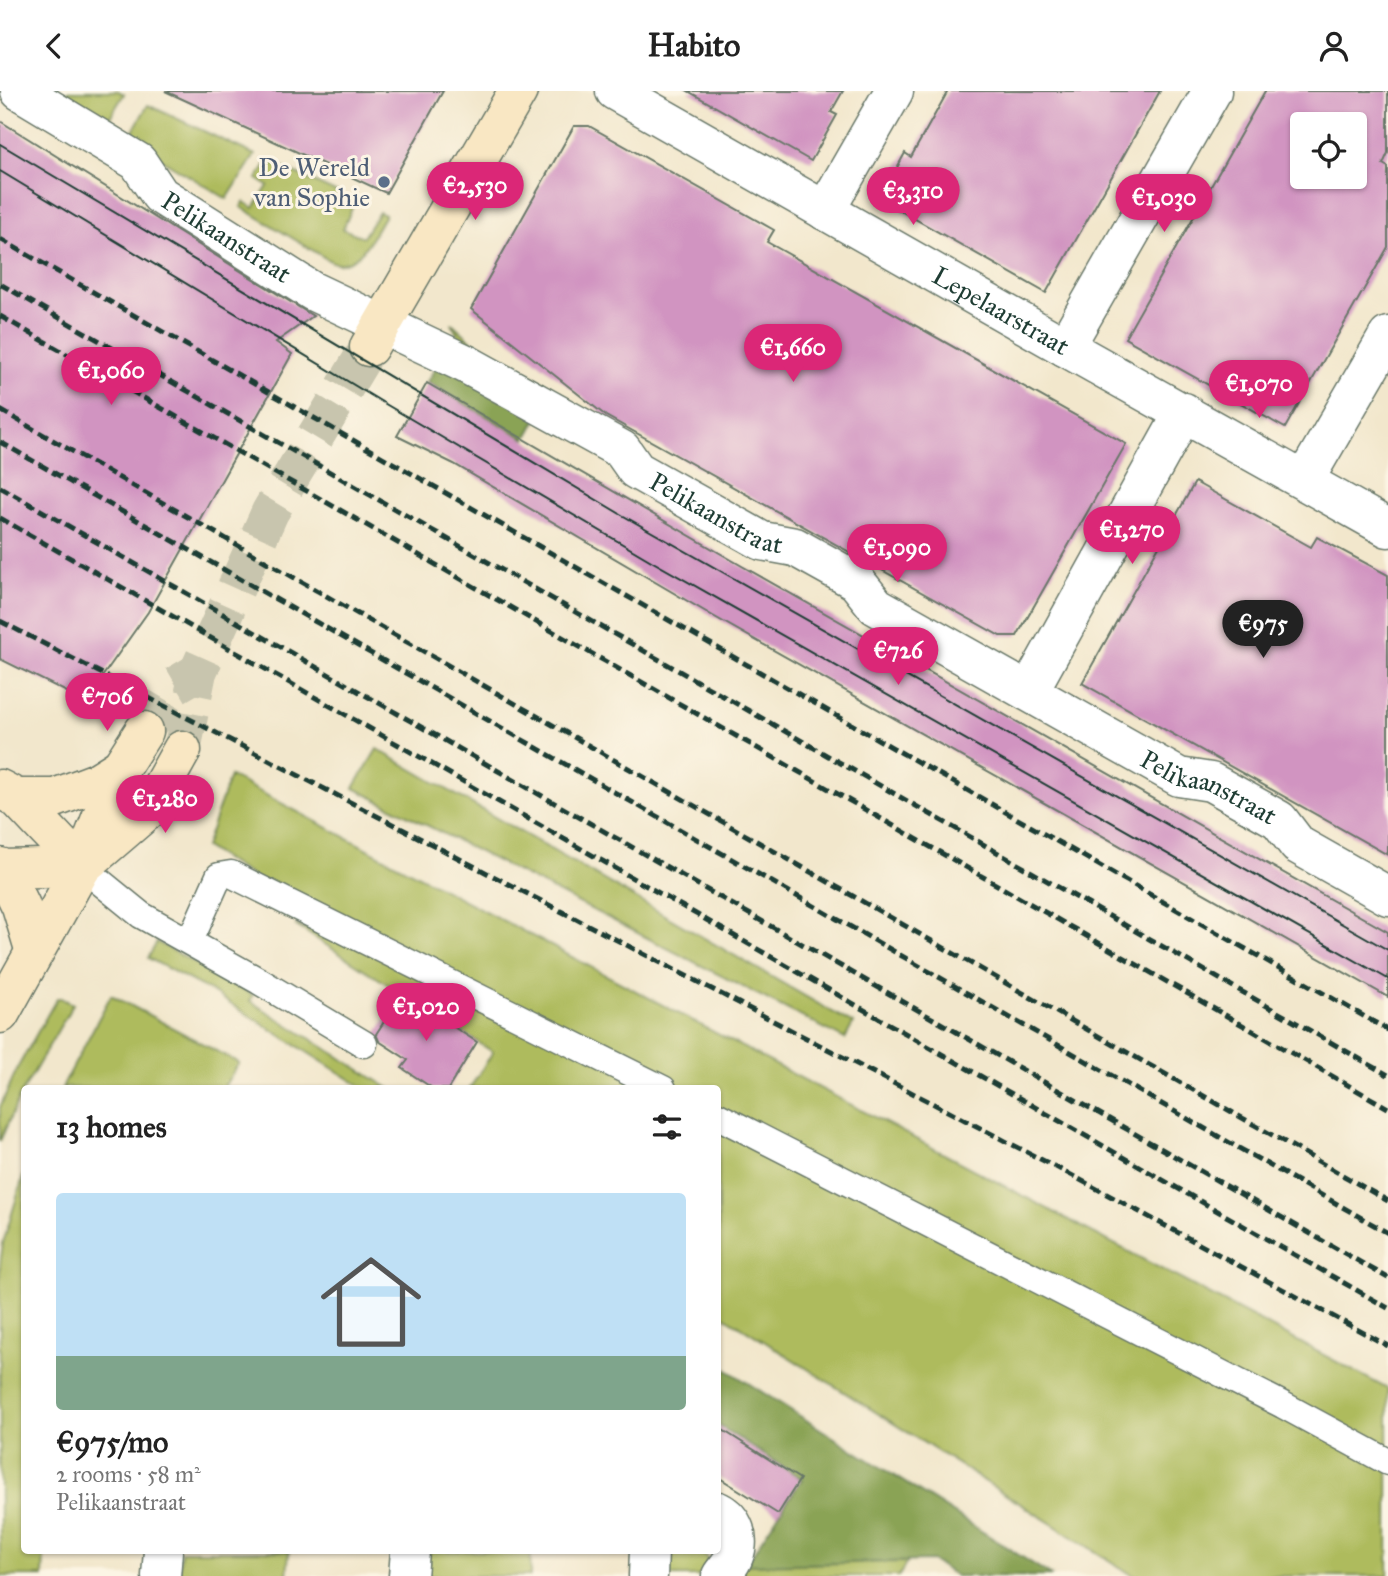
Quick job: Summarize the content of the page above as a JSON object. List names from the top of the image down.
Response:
{
  "streets": {
    "street": ["Pelikaanstraat", "Lepelaarstraat"]
  },
  "places": ["De Wereld van Sophie"],
  "page": {
    "header": "Habito",
    "price": [
      "€2,530",
      "€3,310",
      "€1,030",
      "€1,660",
      "€1,060",
      "€1,070",
      "€1,270",
      "€1,090",
      "€975",
      "€726",
      "€706",
      "€1,280",
      "€1,020"
    ],
    "heading": "13 homes",
    "list": [
      {
        "name": "€975/mo",
        "note": "2 rooms · 58 m² · Pelikaanstraat"
      }
    ]
  }
}
